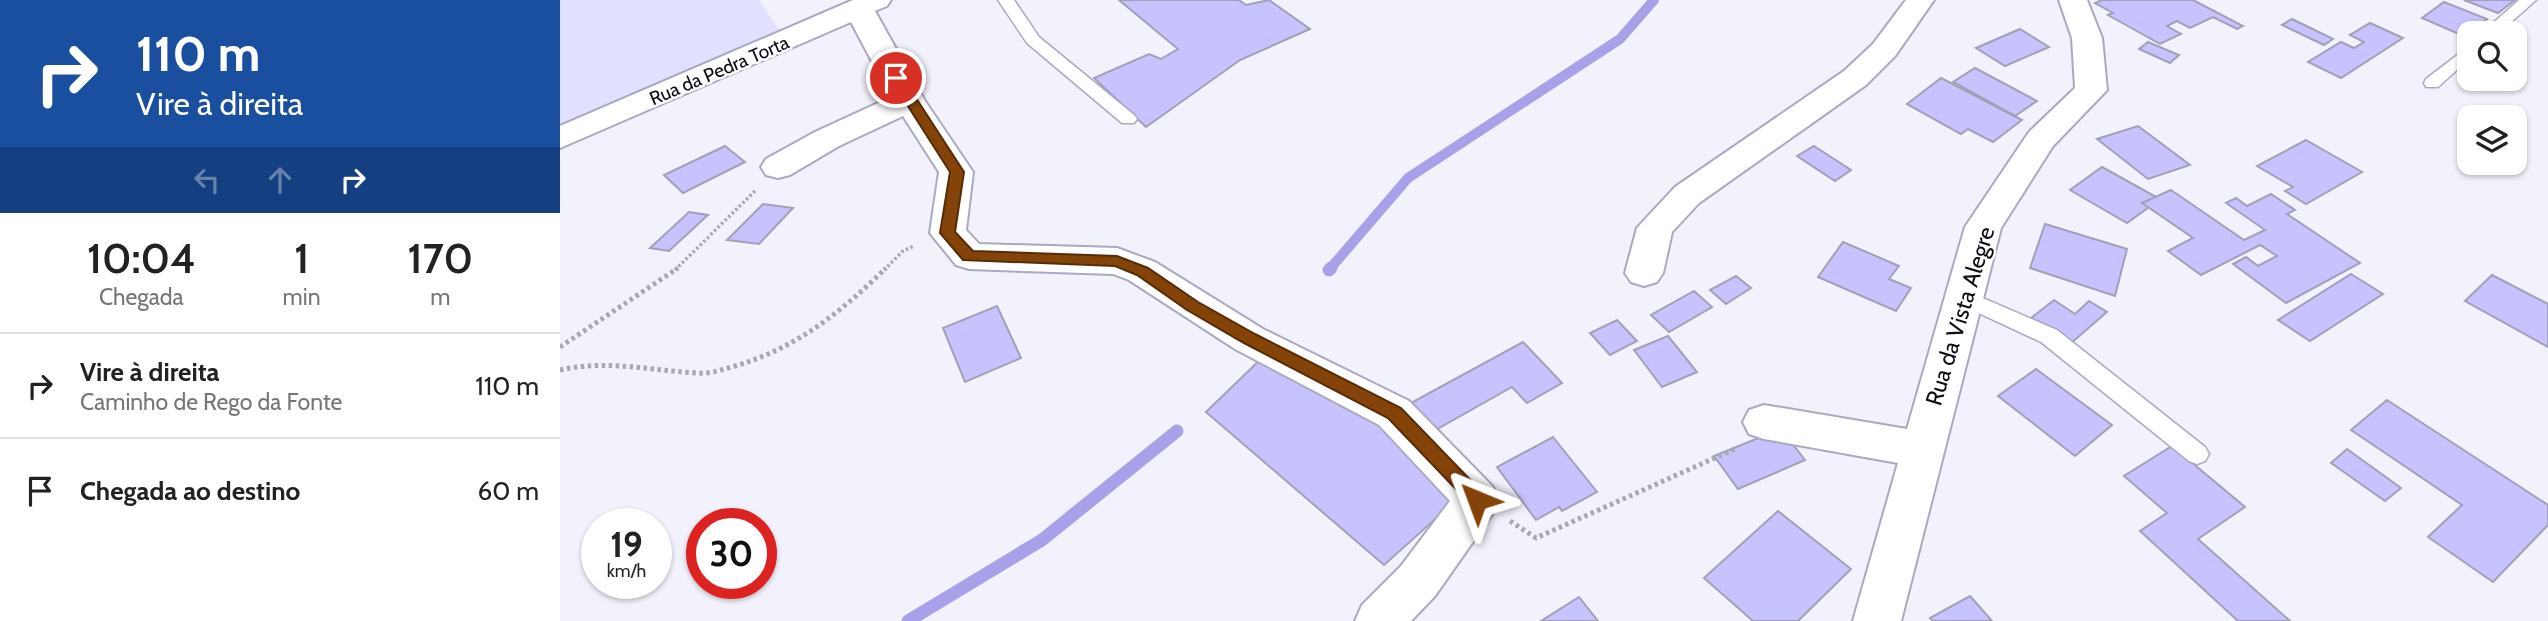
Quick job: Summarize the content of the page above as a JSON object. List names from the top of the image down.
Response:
{
  "streets": {
    "street": ["Rua da Pedra Torta", "Rua da Vista Alegre"]
  },
  "page": {
    "turn": ["110 m", "Vire à direita"],
    "eta": [
      "10:04",
      "Chegada",
      "1",
      "min",
      "170",
      "m"
    ],
    "list": [
      {
        "name": "Vire à direita",
        "note": "Caminho de Rego da Fonte",
        "value": "110 m"
      },
      {
        "name": "Chegada ao destino",
        "value": "60 m"
      }
    ],
    "speed": "19 km/h",
    "limit": "30"
  }
}
